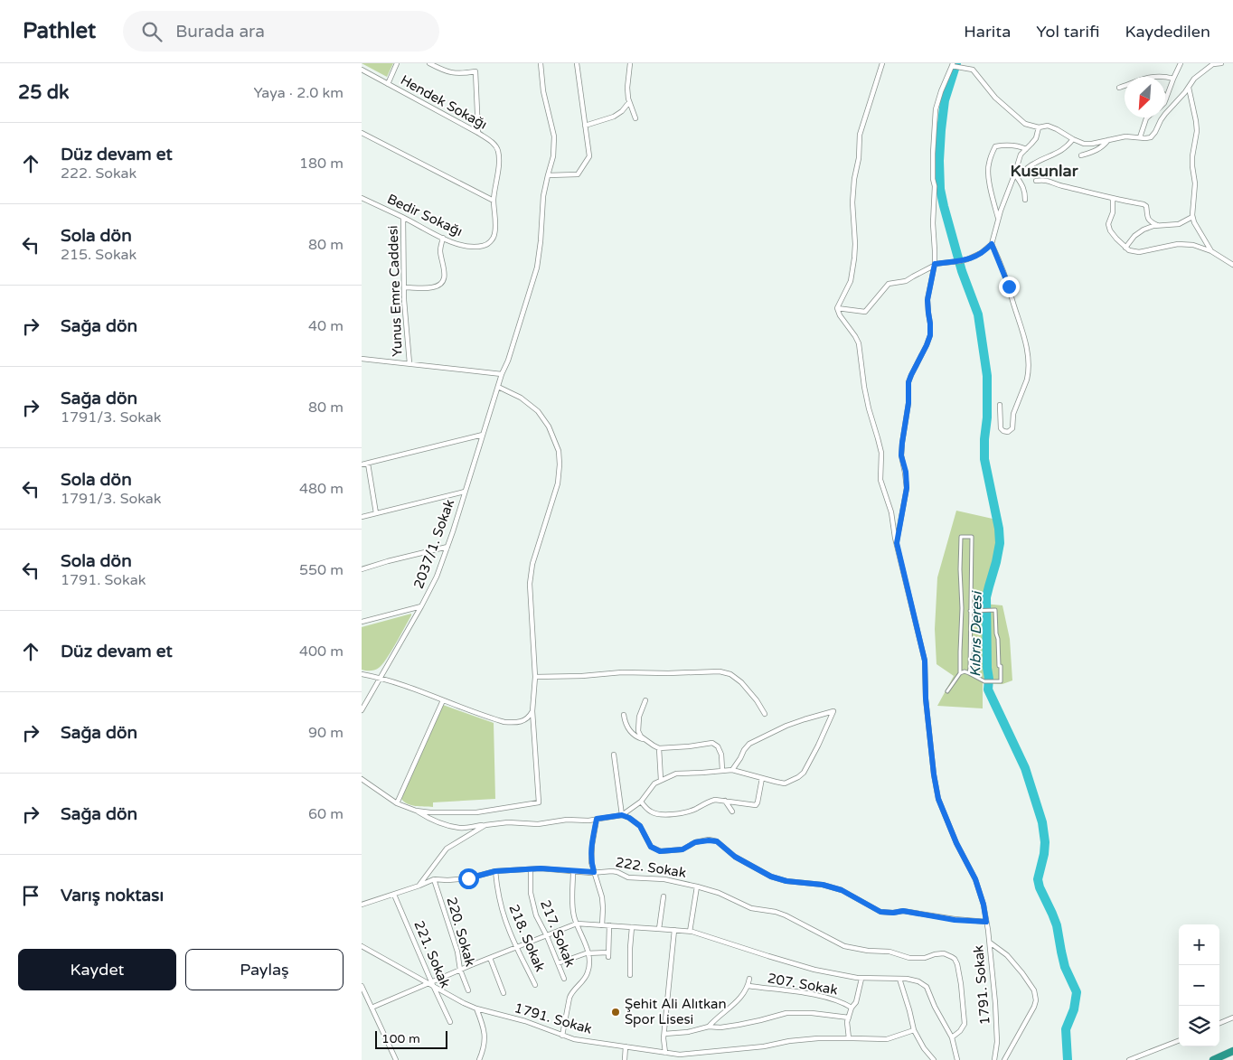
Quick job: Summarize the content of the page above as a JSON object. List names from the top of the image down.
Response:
{
  "streets": {
    "street": [
      "Hendek Sokağı",
      "Bedir Sokağı",
      "Yunus Emre Caddesi",
      "2037/1. Sokak",
      "222. Sokak",
      "220. Sokak",
      "217. Sokak",
      "218. Sokak",
      "221. Sokak",
      "207. Sokak",
      "1791. Sokak"
    ]
  },
  "crossings": [
    ["Hendek Sokağı", "Bedir Sokağı"],
    ["Bedir Sokağı", "Yunus Emre Caddesi"],
    ["222. Sokak", "220. Sokak"],
    ["222. Sokak", "217. Sokak"],
    ["222. Sokak", "218. Sokak"],
    ["222. Sokak", "221. Sokak"],
    ["222. Sokak", "1791. Sokak"],
    ["221. Sokak", "1791. Sokak"]
  ],
  "districts": ["Kusunlar"],
  "water": ["Kıbrıs Deresi"],
  "places": ["Şehit Ali Alıtkan Spor Lisesi"],
  "scale_bar": "100 m",
  "north": "bottom left",
  "page": {
    "header": "Pathlet",
    "search": "Burada ara",
    "nav": ["Harita", "Yol tarifi", "Kaydedilen"],
    "heading": ["25 dk", "Yaya · 2.0 km"],
    "list": [
      ["Düz devam et", "222. Sokak", "180 m"],
      ["Sola dön", "215. Sokak", "80 m"],
      ["Sağa dön", "40 m"],
      ["Sağa dön", "1791/3. Sokak", "80 m"],
      ["Sola dön", "1791/3. Sokak", "480 m"],
      ["Sola dön", "1791. Sokak", "550 m"],
      ["Düz devam et", "400 m"],
      ["Sağa dön", "90 m"],
      ["Sağa dön", "60 m"],
      "Varış noktası"
    ],
    "map_buttons": ["+", "−"],
    "buttons": ["Kaydet", "Paylaş"],
    "scale": "100 m"
  }
}
